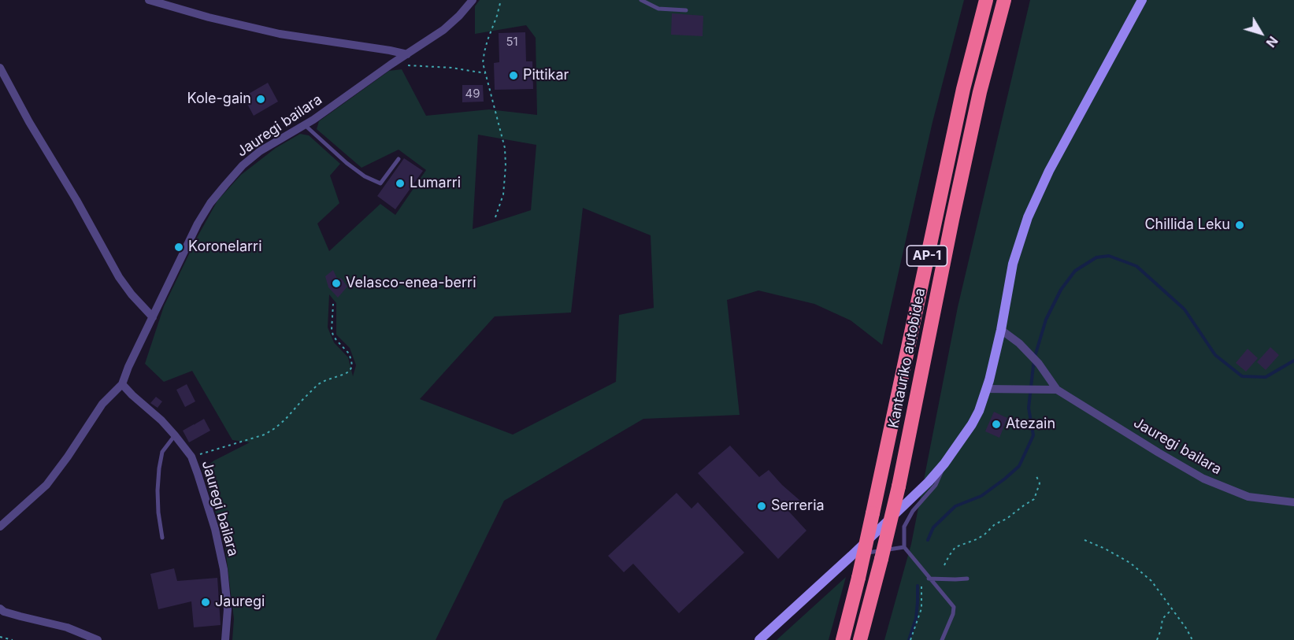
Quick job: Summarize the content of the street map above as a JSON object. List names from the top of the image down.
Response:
{
  "streets": {
    "highway": ["AP-1", "Kantauriko autobidea"],
    "street": ["Jauregi bailara"]
  },
  "places": [
    "Pittikar",
    "Kole-gain",
    "Lumarri",
    "Chillida Leku",
    "Koronelarri",
    "Velasco-enea-berri",
    "Atezain",
    "Serreria",
    "Jauregi"
  ],
  "house_numbers": ["51", "49"],
  "north": "bottom right"
}
